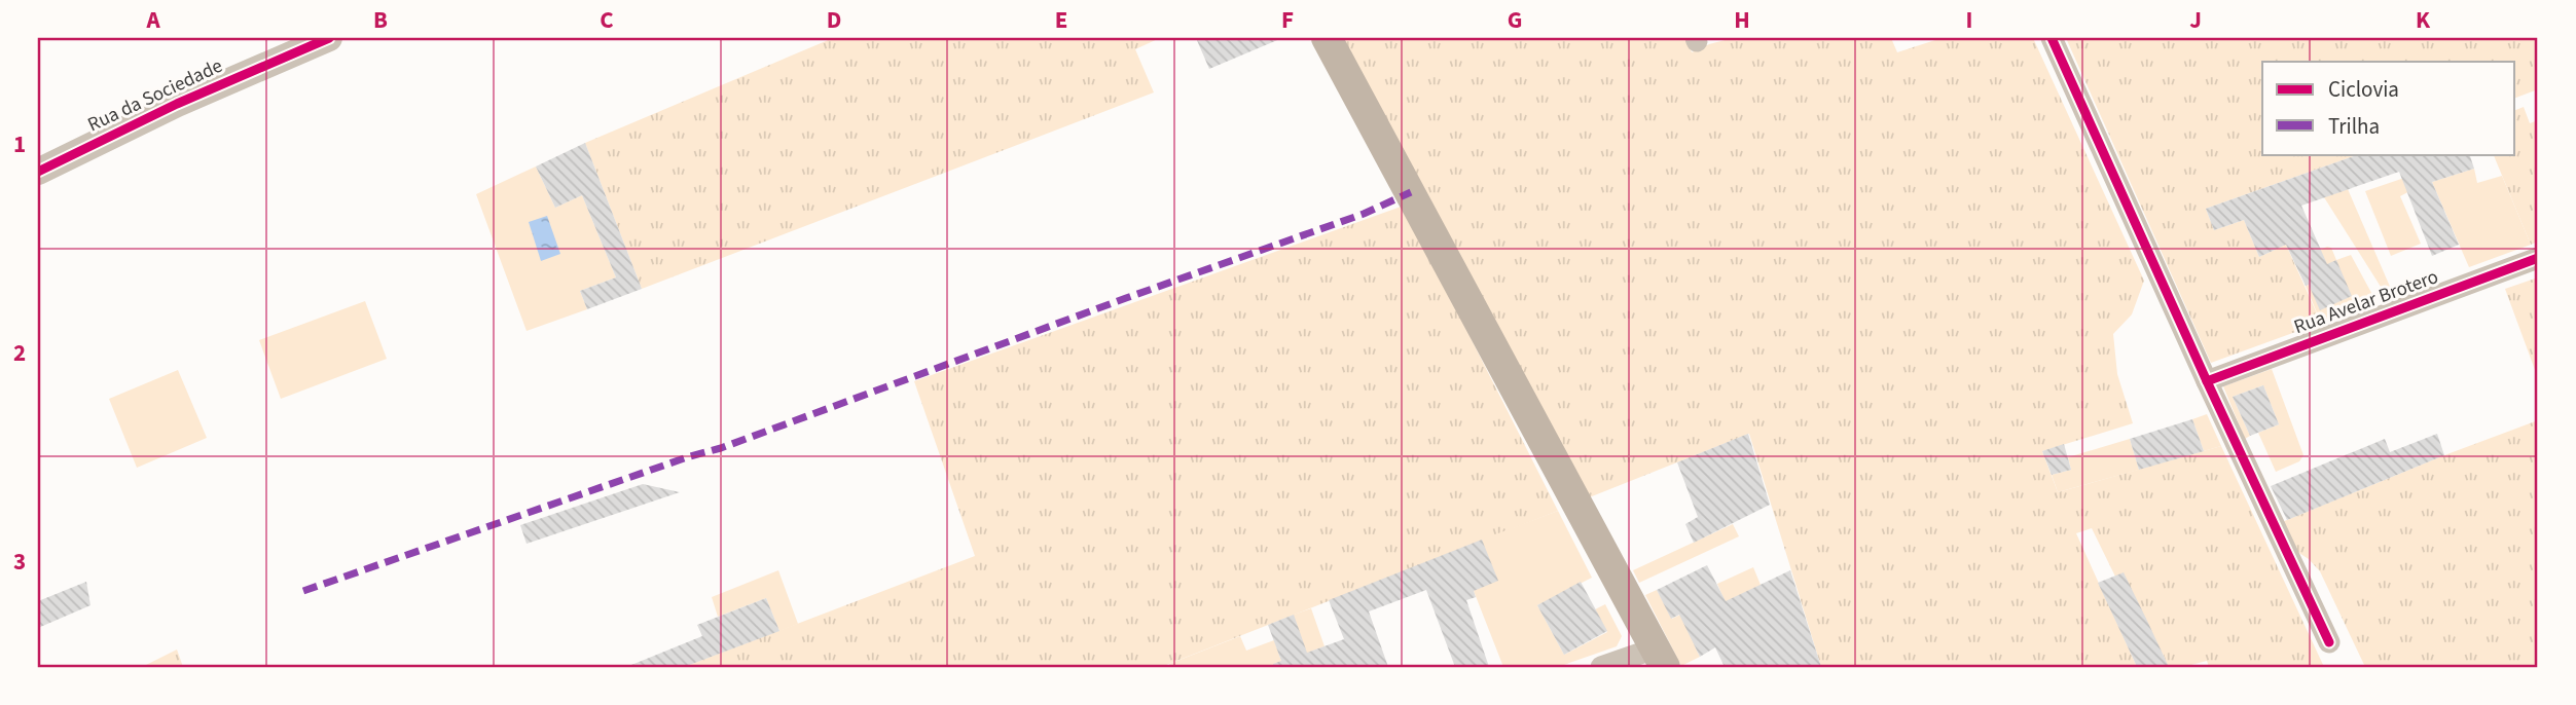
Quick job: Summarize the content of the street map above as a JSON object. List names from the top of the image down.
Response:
{
  "streets": {
    "street": ["Rua da Sociedade", "Rua Avelar Brotero"]
  },
  "legend": ["Ciclovia", "Trilha"],
  "grid": {
    "columns": [
      "A",
      "B",
      "C",
      "D",
      "E",
      "F",
      "G",
      "H",
      "I",
      "J",
      "K"
    ],
    "rows": ["1", "2", "3"]
  }
}
